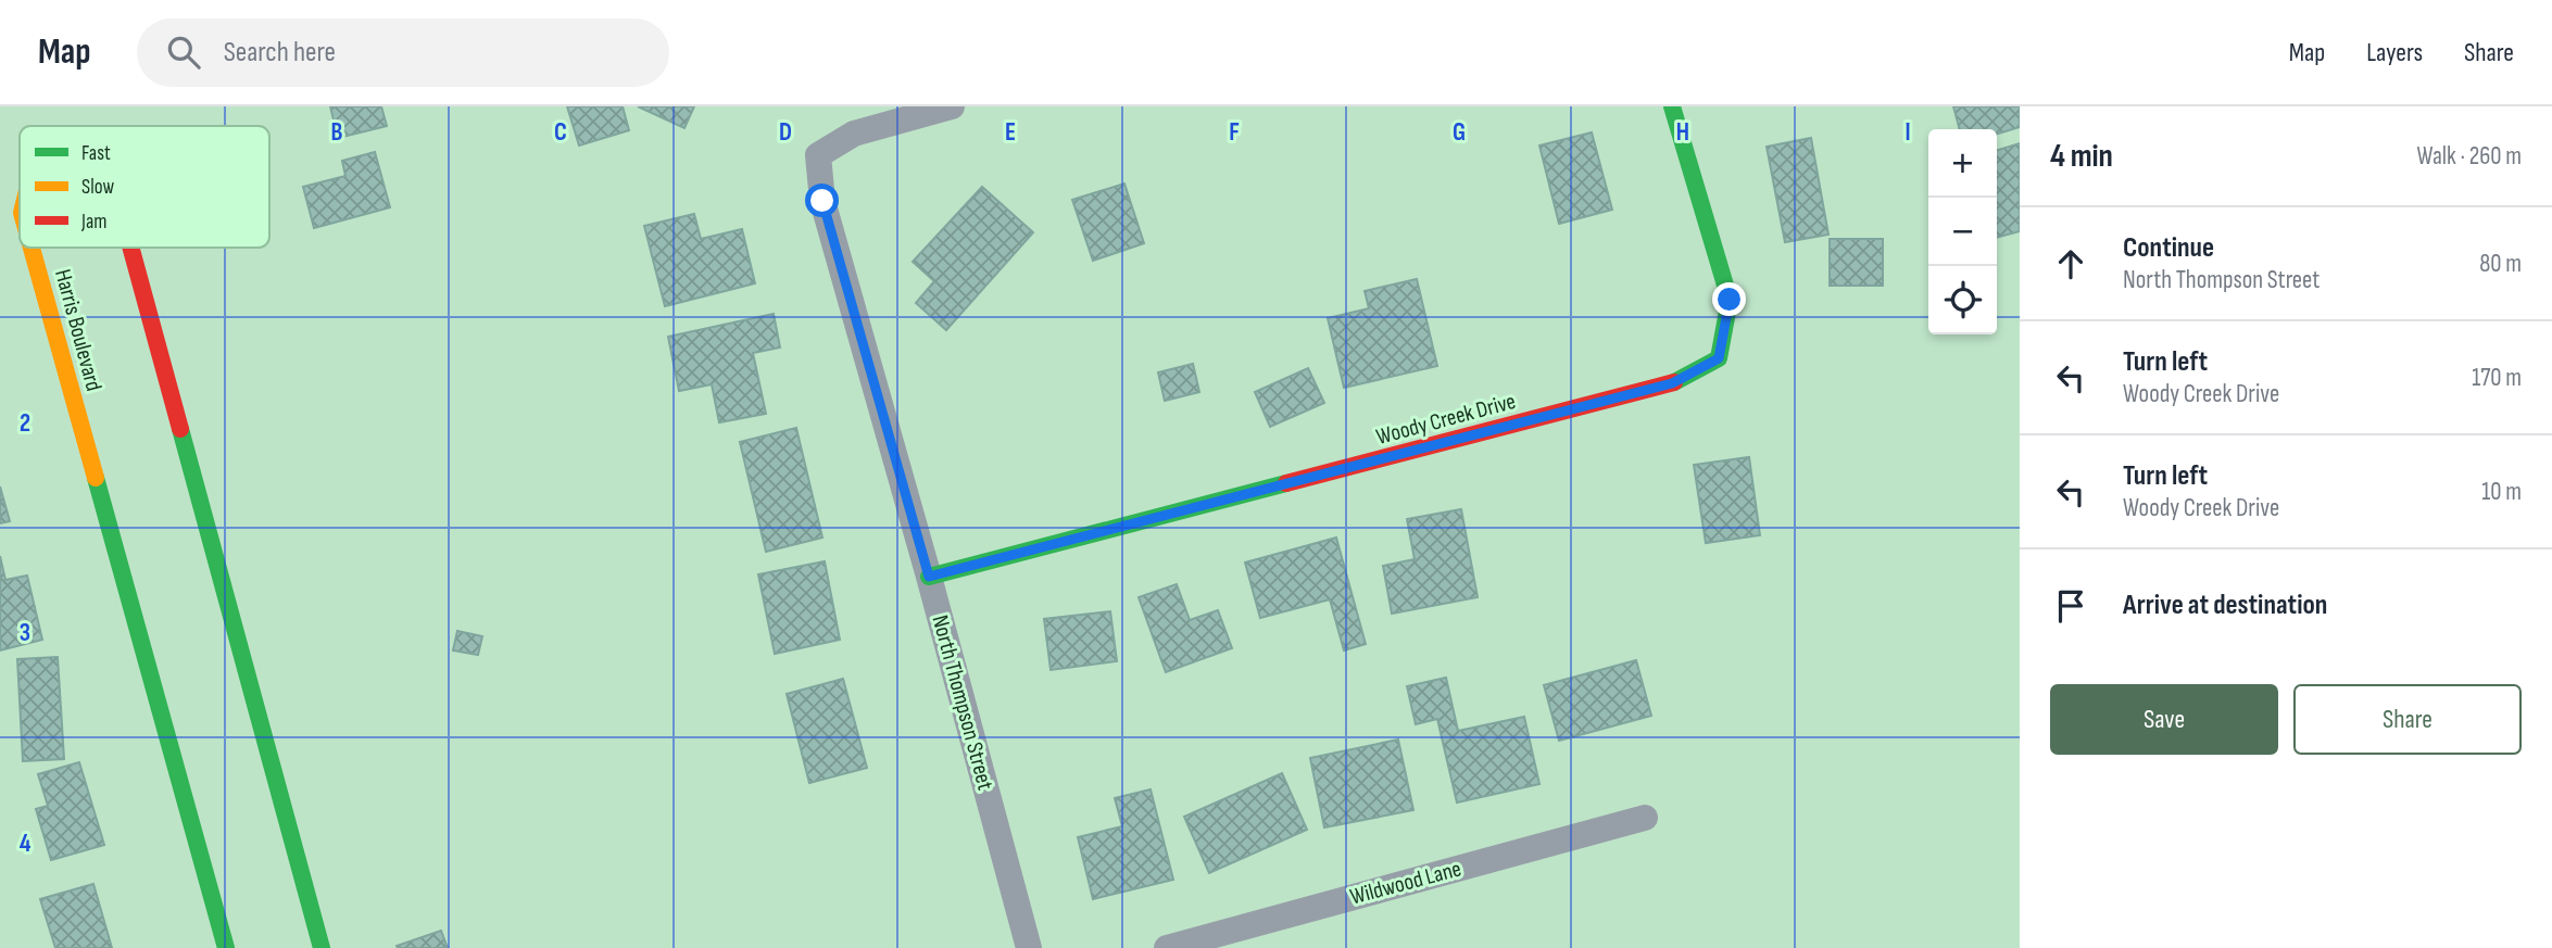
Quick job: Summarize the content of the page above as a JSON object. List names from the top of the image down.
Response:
{
  "streets": {
    "street": [
      "Harris Boulevard",
      "Woody Creek Drive",
      "North Thompson Street",
      "Wildwood Lane"
    ]
  },
  "crossings": [
    ["Woody Creek Drive", "North Thompson Street"]
  ],
  "legend": ["Fast", "Slow", "Jam"],
  "page": {
    "header": "Map",
    "search": "Search here",
    "nav": ["Map", "Layers", "Share"],
    "heading": ["4 min", "Walk · 260 m"],
    "map_buttons": ["+", "−"],
    "list": [
      ["Continue", "North Thompson Street", "80 m"],
      ["Turn left", "Woody Creek Drive", "170 m"],
      ["Turn left", "Woody Creek Drive", "10 m"],
      "Arrive at destination"
    ],
    "buttons": ["Save", "Share"]
  },
  "grid": {
    "columns": [
      "B",
      "C",
      "D",
      "E",
      "F",
      "G",
      "H",
      "I"
    ],
    "rows": ["2", "3", "4"]
  }
}
